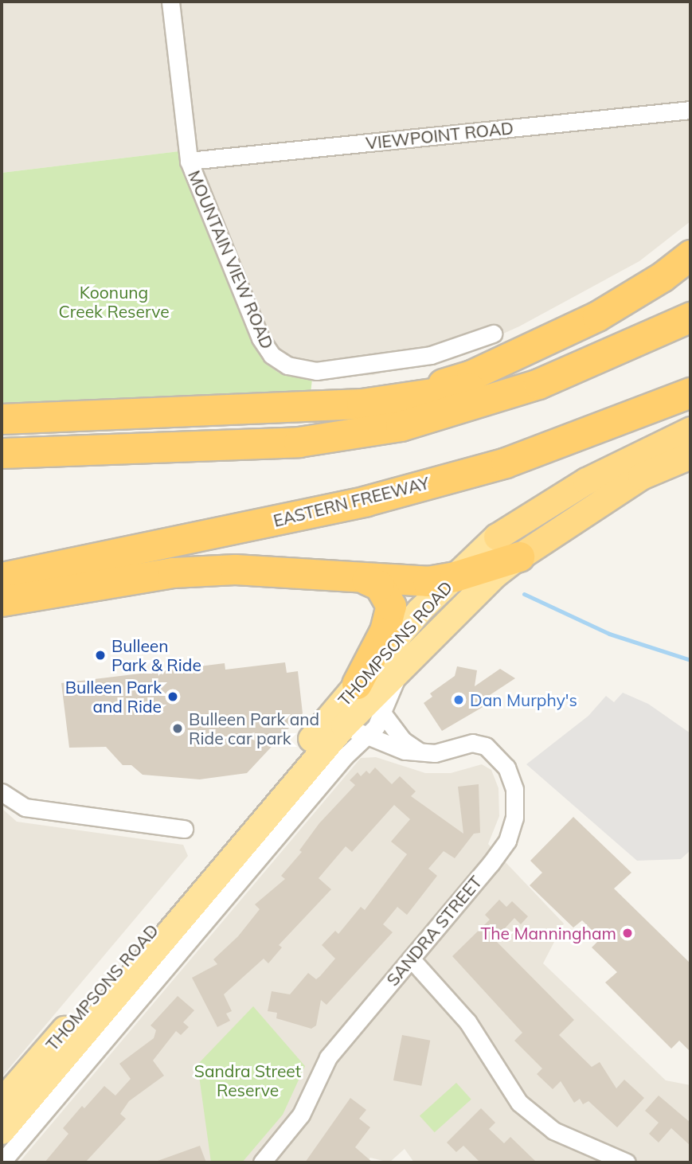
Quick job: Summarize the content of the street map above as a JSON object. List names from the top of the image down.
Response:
{
  "streets": {
    "highway": ["EASTERN FREEWAY", "THOMPSONS ROAD"],
    "street": ["VIEWPOINT ROAD", "MOUNTAIN VIEW ROAD", "SANDRA STREET"]
  },
  "crossings": [
    ["VIEWPOINT ROAD", "MOUNTAIN VIEW ROAD"],
    ["THOMPSONS ROAD", "SANDRA STREET"]
  ],
  "parks": ["Koonung Creek Reserve", "Sandra Street Reserve"],
  "places": [
    "Bulleen Park & Ride",
    "Bulleen Park and Ride",
    "Dan Murphy's",
    "Bulleen Park and Ride car park",
    "The Manningham"
  ]
}
